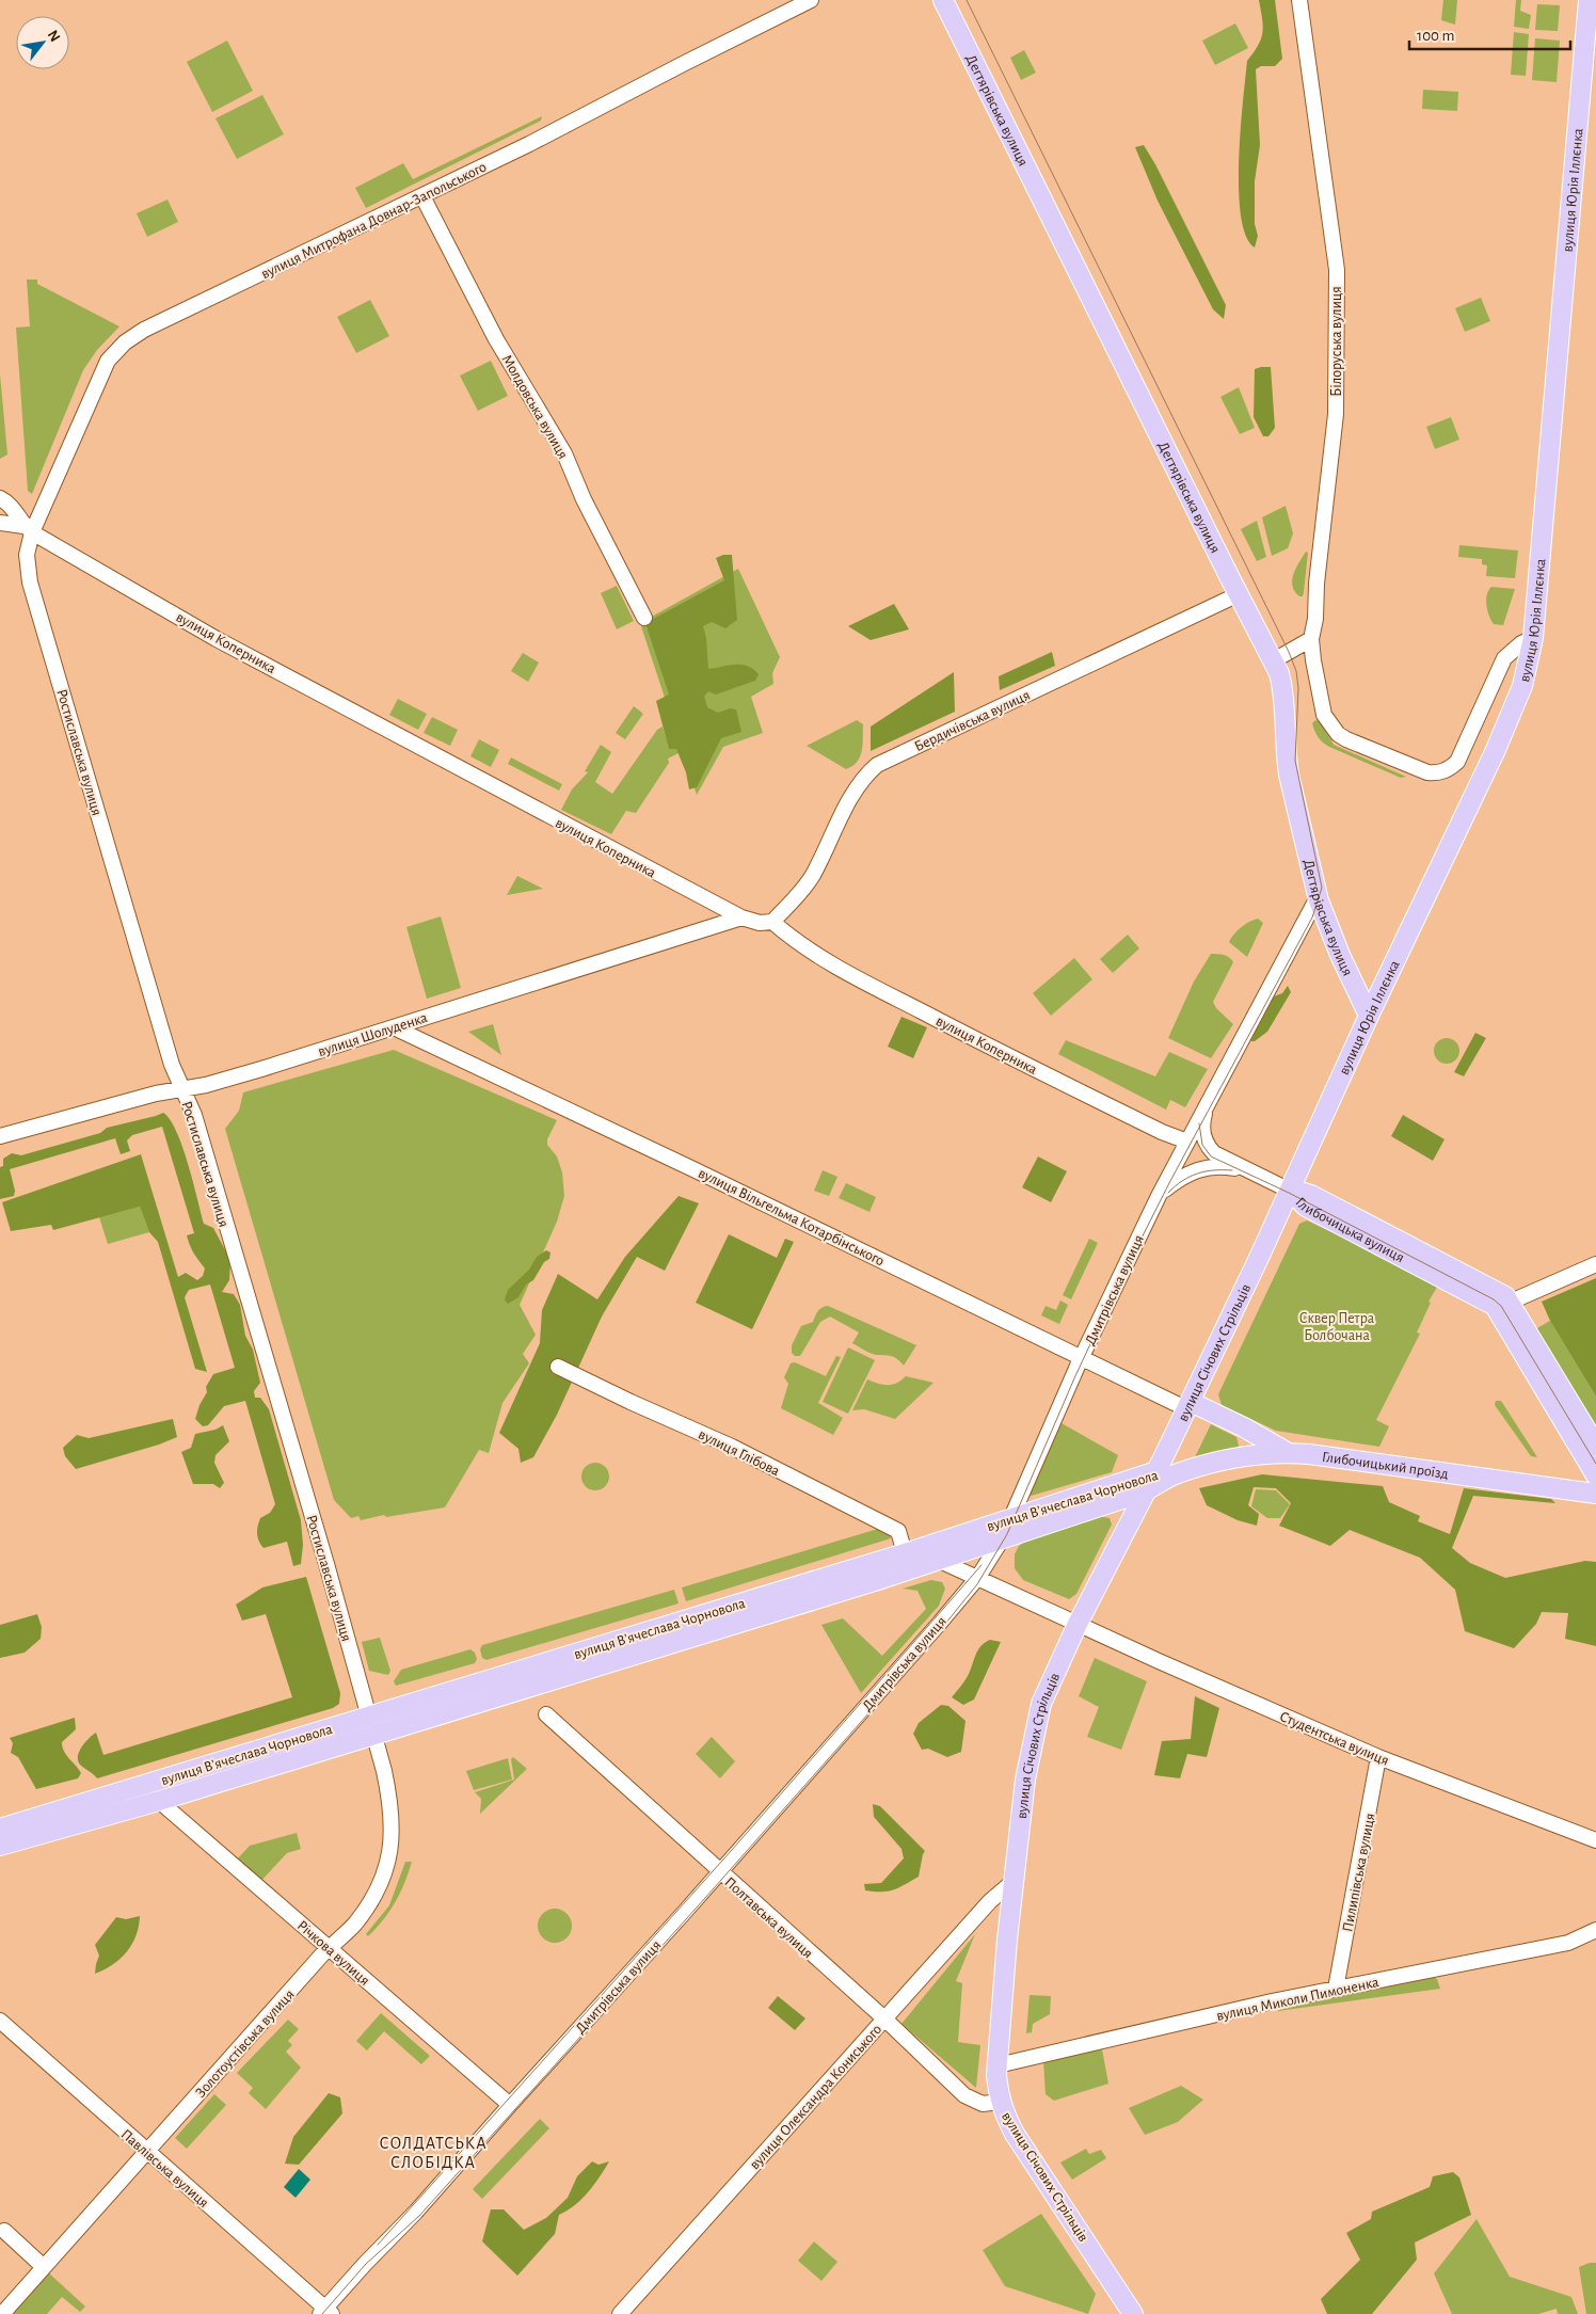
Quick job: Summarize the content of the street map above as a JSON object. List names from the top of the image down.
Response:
{
  "streets": {
    "main road": [
      "Дегтярівська вулиця",
      "вулиця Юрія Іллєнка",
      "Глибочицька вулиця",
      "вулиця Січових Стрільців",
      "Глибочицький проїзд",
      "вулиця Вʼячеслава Чорновола"
    ],
    "street": [
      "вулиця Митрофана Довнар-Запольського",
      "Білоруська вулиця",
      "Молдовська вулиця",
      "вулиця Коперника",
      "Бердичівська вулиця",
      "Ростиславська вулиця",
      "вулиця Шолуденка",
      "вулиця Вільгельма Котарбінського",
      "Дмитрівська вулиця",
      "вулиця Глібова",
      "Студентська вулиця",
      "Пилипівська вулиця",
      "Полтавська вулиця",
      "Річкова вулиця",
      "вулиця Миколи Пимоненка",
      "Золотоустівська вулиця",
      "вулиця Олександра Кониського",
      "Павлівська вулиця"
    ]
  },
  "crossings": [
    ["Дегтярівська вулиця", "вулиця Юрія Іллєнка"],
    ["Дегтярівська вулиця", "Бердичівська вулиця"],
    ["Дегтярівська вулиця", "Дмитрівська вулиця"],
    ["вулиця Юрія Іллєнка", "Білоруська вулиця"],
    ["вулиця Юрія Іллєнка", "Глибочицька вулиця"],
    ["вулиця Юрія Іллєнка", "вулиця Січових Стрільців"],
    ["вулиця Митрофана Довнар-Запольського", "Молдовська вулиця"],
    ["вулиця Митрофана Довнар-Запольського", "вулиця Коперника"],
    ["вулиця Митрофана Довнар-Запольського", "Ростиславська вулиця"],
    ["вулиця Коперника", "Бердичівська вулиця"],
    ["вулиця Коперника", "Ростиславська вулиця"],
    ["вулиця Коперника", "вулиця Шолуденка"],
    ["вулиця Коперника", "Дмитрівська вулиця"],
    ["Ростиславська вулиця", "вулиця Шолуденка"],
    ["Ростиславська вулиця", "вулиця Вʼячеслава Чорновола"],
    ["Ростиславська вулиця", "Золотоустівська вулиця"],
    ["вулиця Шолуденка", "вулиця Вільгельма Котарбінського"],
    ["вулиця Вільгельма Котарбінського", "Дмитрівська вулиця"],
    ["вулиця Вільгельма Котарбінського", "вулиця Січових Стрільців"],
    ["Глибочицька вулиця", "вулиця Січових Стрільців"],
    ["Дмитрівська вулиця", "вулиця Вʼячеслава Чорновола"],
    ["Дмитрівська вулиця", "Полтавська вулиця"],
    ["Дмитрівська вулиця", "Річкова вулиця"],
    ["Дмитрівська вулиця", "Павлівська вулиця"],
    ["вулиця Січових Стрільців", "вулиця Вʼячеслава Чорновола"],
    ["вулиця Січових Стрільців", "Студентська вулиця"],
    ["вулиця Січових Стрільців", "Полтавська вулиця"],
    ["вулиця Січових Стрільців", "вулиця Миколи Пимоненка"],
    ["вулиця Січових Стрільців", "вулиця Олександра Кониського"],
    ["вулиця Глібова", "вулиця Вʼячеслава Чорновола"],
    ["Глибочицький проїзд", "вулиця Вʼячеслава Чорновола"],
    ["вулиця Вʼячеслава Чорновола", "Річкова вулиця"],
    ["вулиця Вʼячеслава Чорновола", "Золотоустівська вулиця"],
    ["Студентська вулиця", "Пилипівська вулиця"],
    ["Пилипівська вулиця", "вулиця Миколи Пимоненка"],
    ["Полтавська вулиця", "вулиця Олександра Кониського"],
    ["Річкова вулиця", "Золотоустівська вулиця"],
    ["Золотоустівська вулиця", "Павлівська вулиця"]
  ],
  "districts": ["СОЛДАТСЬКА СЛОБІДКА"],
  "parks": ["Сквер Петра Болбочана"],
  "scale_bar": "100 m",
  "north": "top right"
}
